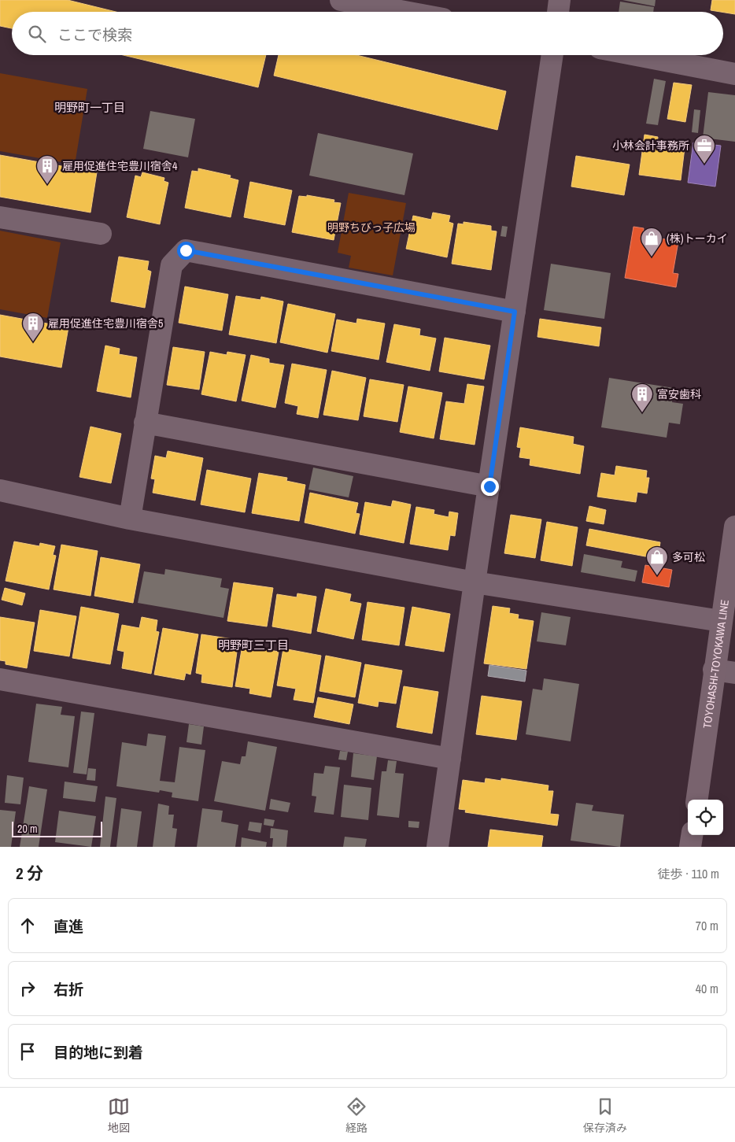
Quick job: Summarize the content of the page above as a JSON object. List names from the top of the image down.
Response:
{
  "streets": {
    "main road": ["TOYOHASHI-TOYOKAWA LINE"]
  },
  "districts": ["明野町一丁目", "明野町三丁目"],
  "parks": ["明野ちびっ子広場"],
  "places": {
    "office": ["小林会計事務所"],
    "building": ["雇用促進住宅豊川宿舎4", "雇用促進住宅豊川宿舎5", "富安歯科"],
    "shop": ["(株)トーカイ", "多可松"]
  },
  "scale_bar": "20 m",
  "page": {
    "search": "ここで検索",
    "scale": "20 m",
    "heading": ["2 分", "徒歩 · 110 m"],
    "list": [
      ["直進", "70 m"],
      ["右折", "40 m"],
      "目的地に到着"
    ],
    "nav": ["地図", "経路", "保存済み"]
  }
}
